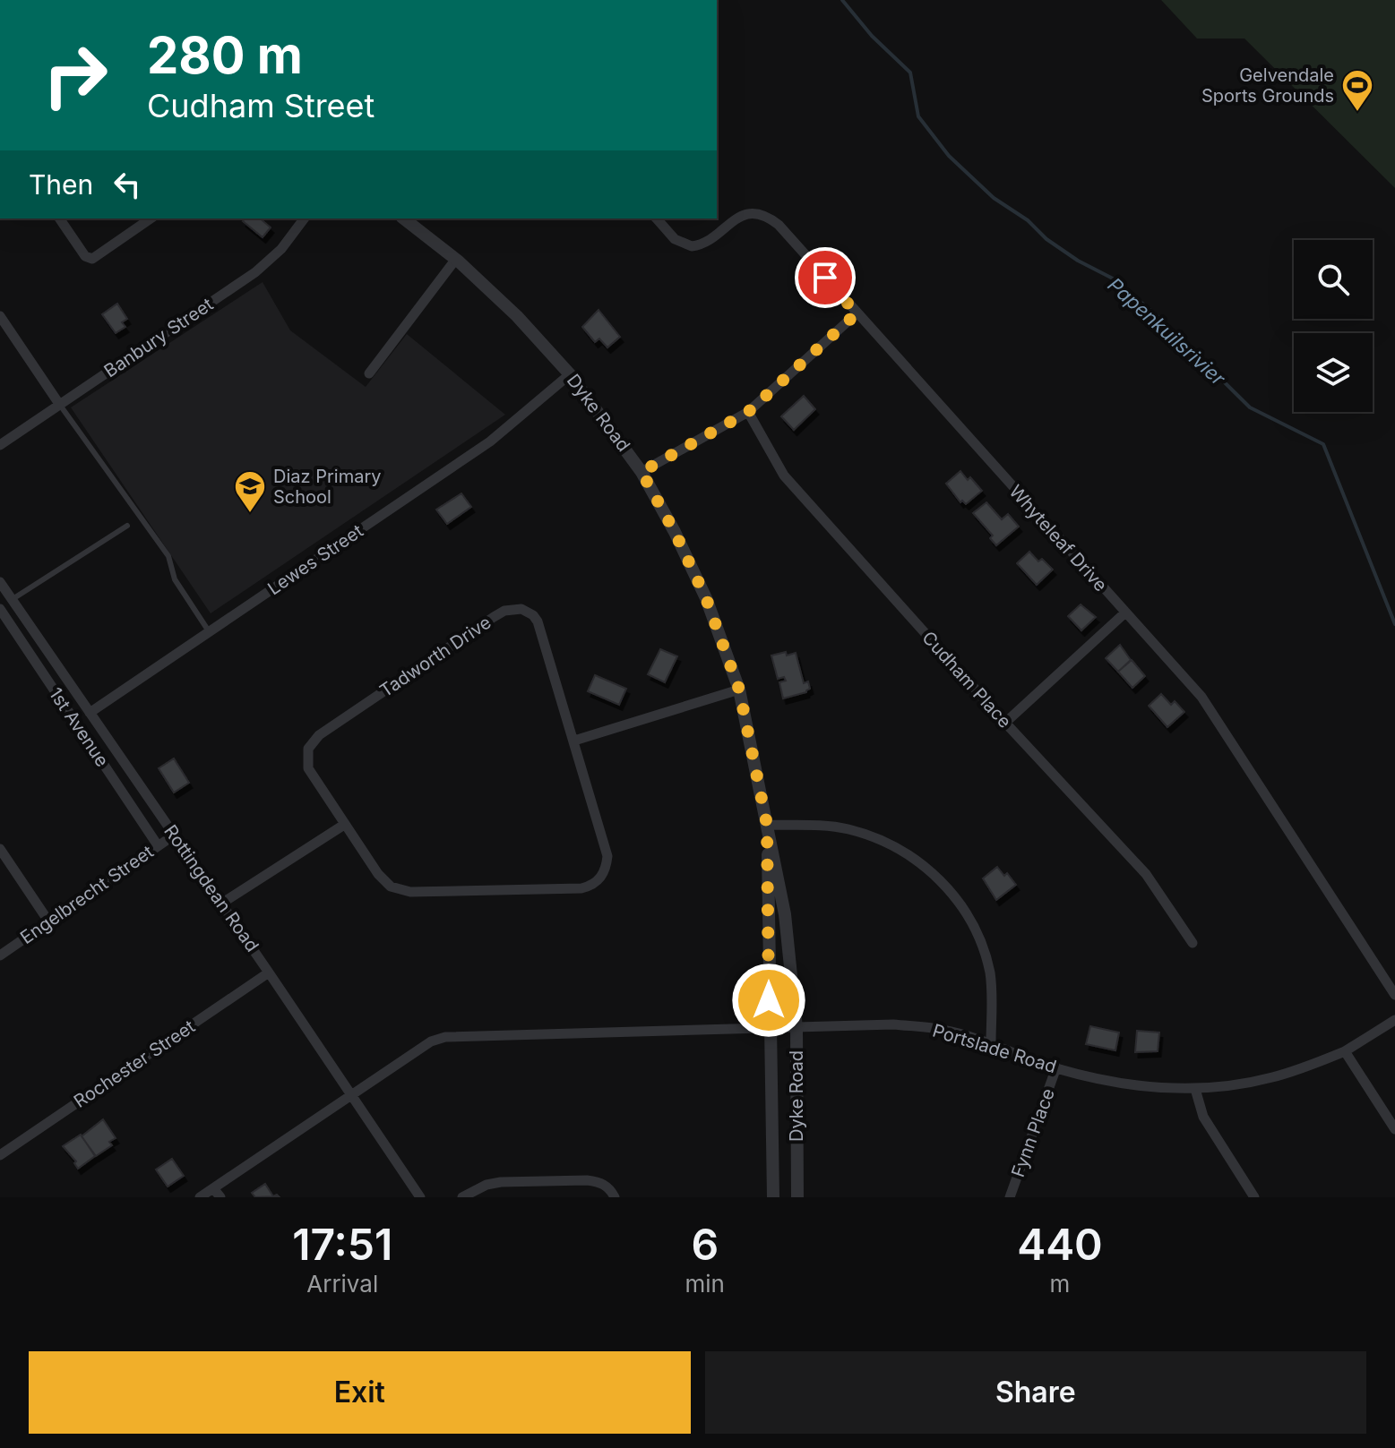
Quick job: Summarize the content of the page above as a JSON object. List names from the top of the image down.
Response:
{
  "streets": {
    "street": [
      "Banbury Street",
      "Dyke Road",
      "Whyteleaf Drive",
      "Lewes Street",
      "Tadworth Drive",
      "Cudham Place",
      "1st Avenue",
      "Rottingdean Road",
      "Engelbrecht Street",
      "Portslade Road",
      "Rochester Street",
      "Fynn Place"
    ]
  },
  "crossings": [
    ["Dyke Road", "Lewes Street"],
    ["Dyke Road", "Portslade Road"],
    ["Lewes Street", "Rottingdean Road"],
    ["1st Avenue", "Engelbrecht Street"],
    ["Rottingdean Road", "Engelbrecht Street"],
    ["Rottingdean Road", "Portslade Road"],
    ["Rottingdean Road", "Rochester Street"],
    ["Portslade Road", "Fynn Place"]
  ],
  "water": ["Papenkuilsrivier"],
  "places": {
    "sports": ["Gelvendale Sports Grounds"],
    "school or university": ["Diaz Primary School"]
  },
  "page": {
    "turn": ["280 m", "Cudham Street"],
    "then": "Then",
    "eta": [
      "17:51",
      "Arrival",
      "6",
      "min",
      "440",
      "m"
    ],
    "buttons": ["Exit", "Share"]
  }
}
